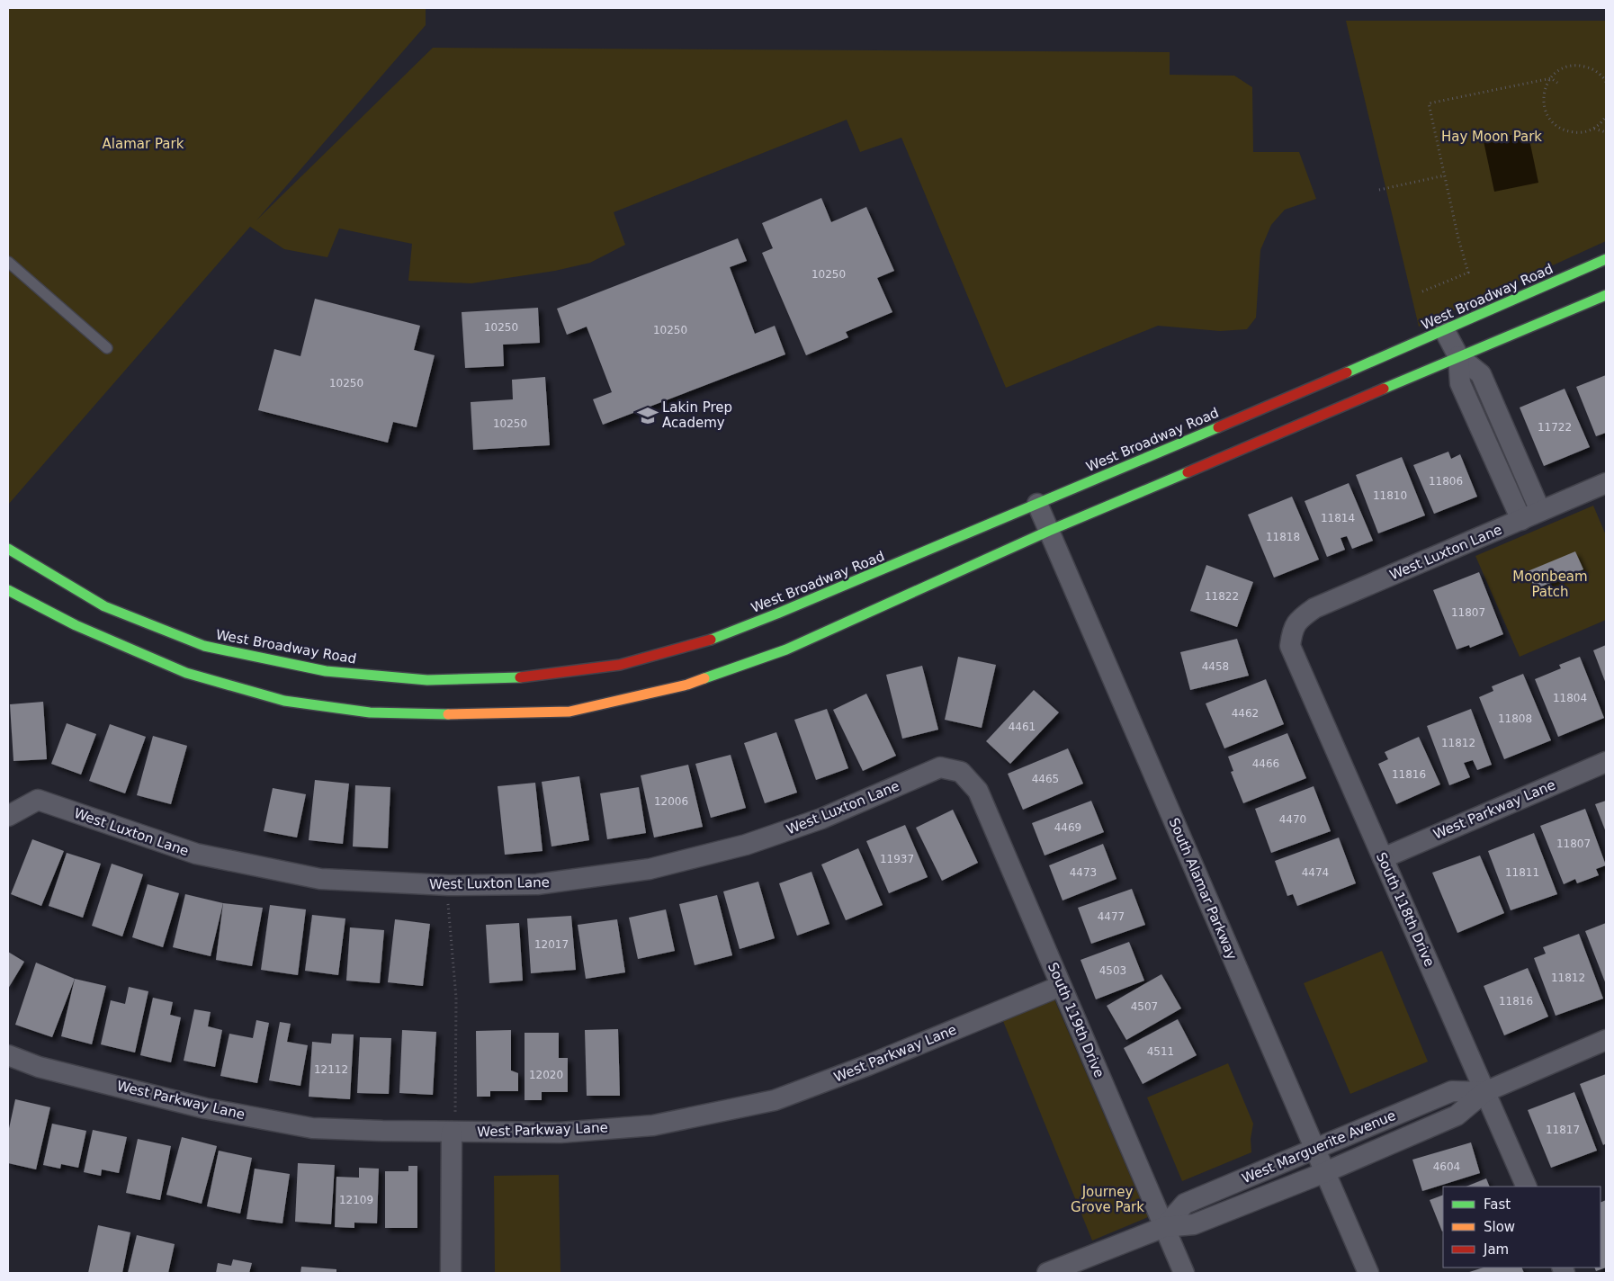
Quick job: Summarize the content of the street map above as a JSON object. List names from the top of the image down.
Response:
{
  "streets": {
    "main road": ["West Broadway Road"],
    "street": [
      "West Luxton Lane",
      "West Parkway Lane",
      "South Alamar Parkway",
      "South 118th Drive",
      "South 119th Drive",
      "West Marguerite Avenue"
    ]
  },
  "crossings": [
    ["West Broadway Road", "South Alamar Parkway"],
    ["West Luxton Lane", "South 118th Drive"],
    ["West Luxton Lane", "South 119th Drive"],
    ["West Parkway Lane", "South 118th Drive"],
    ["West Parkway Lane", "South 119th Drive"],
    ["South Alamar Parkway", "West Marguerite Avenue"],
    ["South 118th Drive", "West Marguerite Avenue"],
    ["South 119th Drive", "West Marguerite Avenue"]
  ],
  "parks": [
    "Hay Moon Park",
    "Alamar Park",
    "Moonbeam Patch",
    "Journey Grove Park"
  ],
  "places": {
    "school or university": ["Lakin Prep Academy"]
  },
  "house_numbers": [
    "10250",
    "10250",
    "10250",
    "10250",
    "10250",
    "11722",
    "11806",
    "11810",
    "11814",
    "11818",
    "11822",
    "11807",
    "4458",
    "11804",
    "4462",
    "11808",
    "4461",
    "11812",
    "4466",
    "11816",
    "4465",
    "12006",
    "4470",
    "4469",
    "11807",
    "11937",
    "4473",
    "4474",
    "11811",
    "4477",
    "12017",
    "4503",
    "11812",
    "11816",
    "4507",
    "4511",
    "12112",
    "12020",
    "11817",
    "4604",
    "12109"
  ],
  "legend": ["Fast", "Slow", "Jam"]
}
